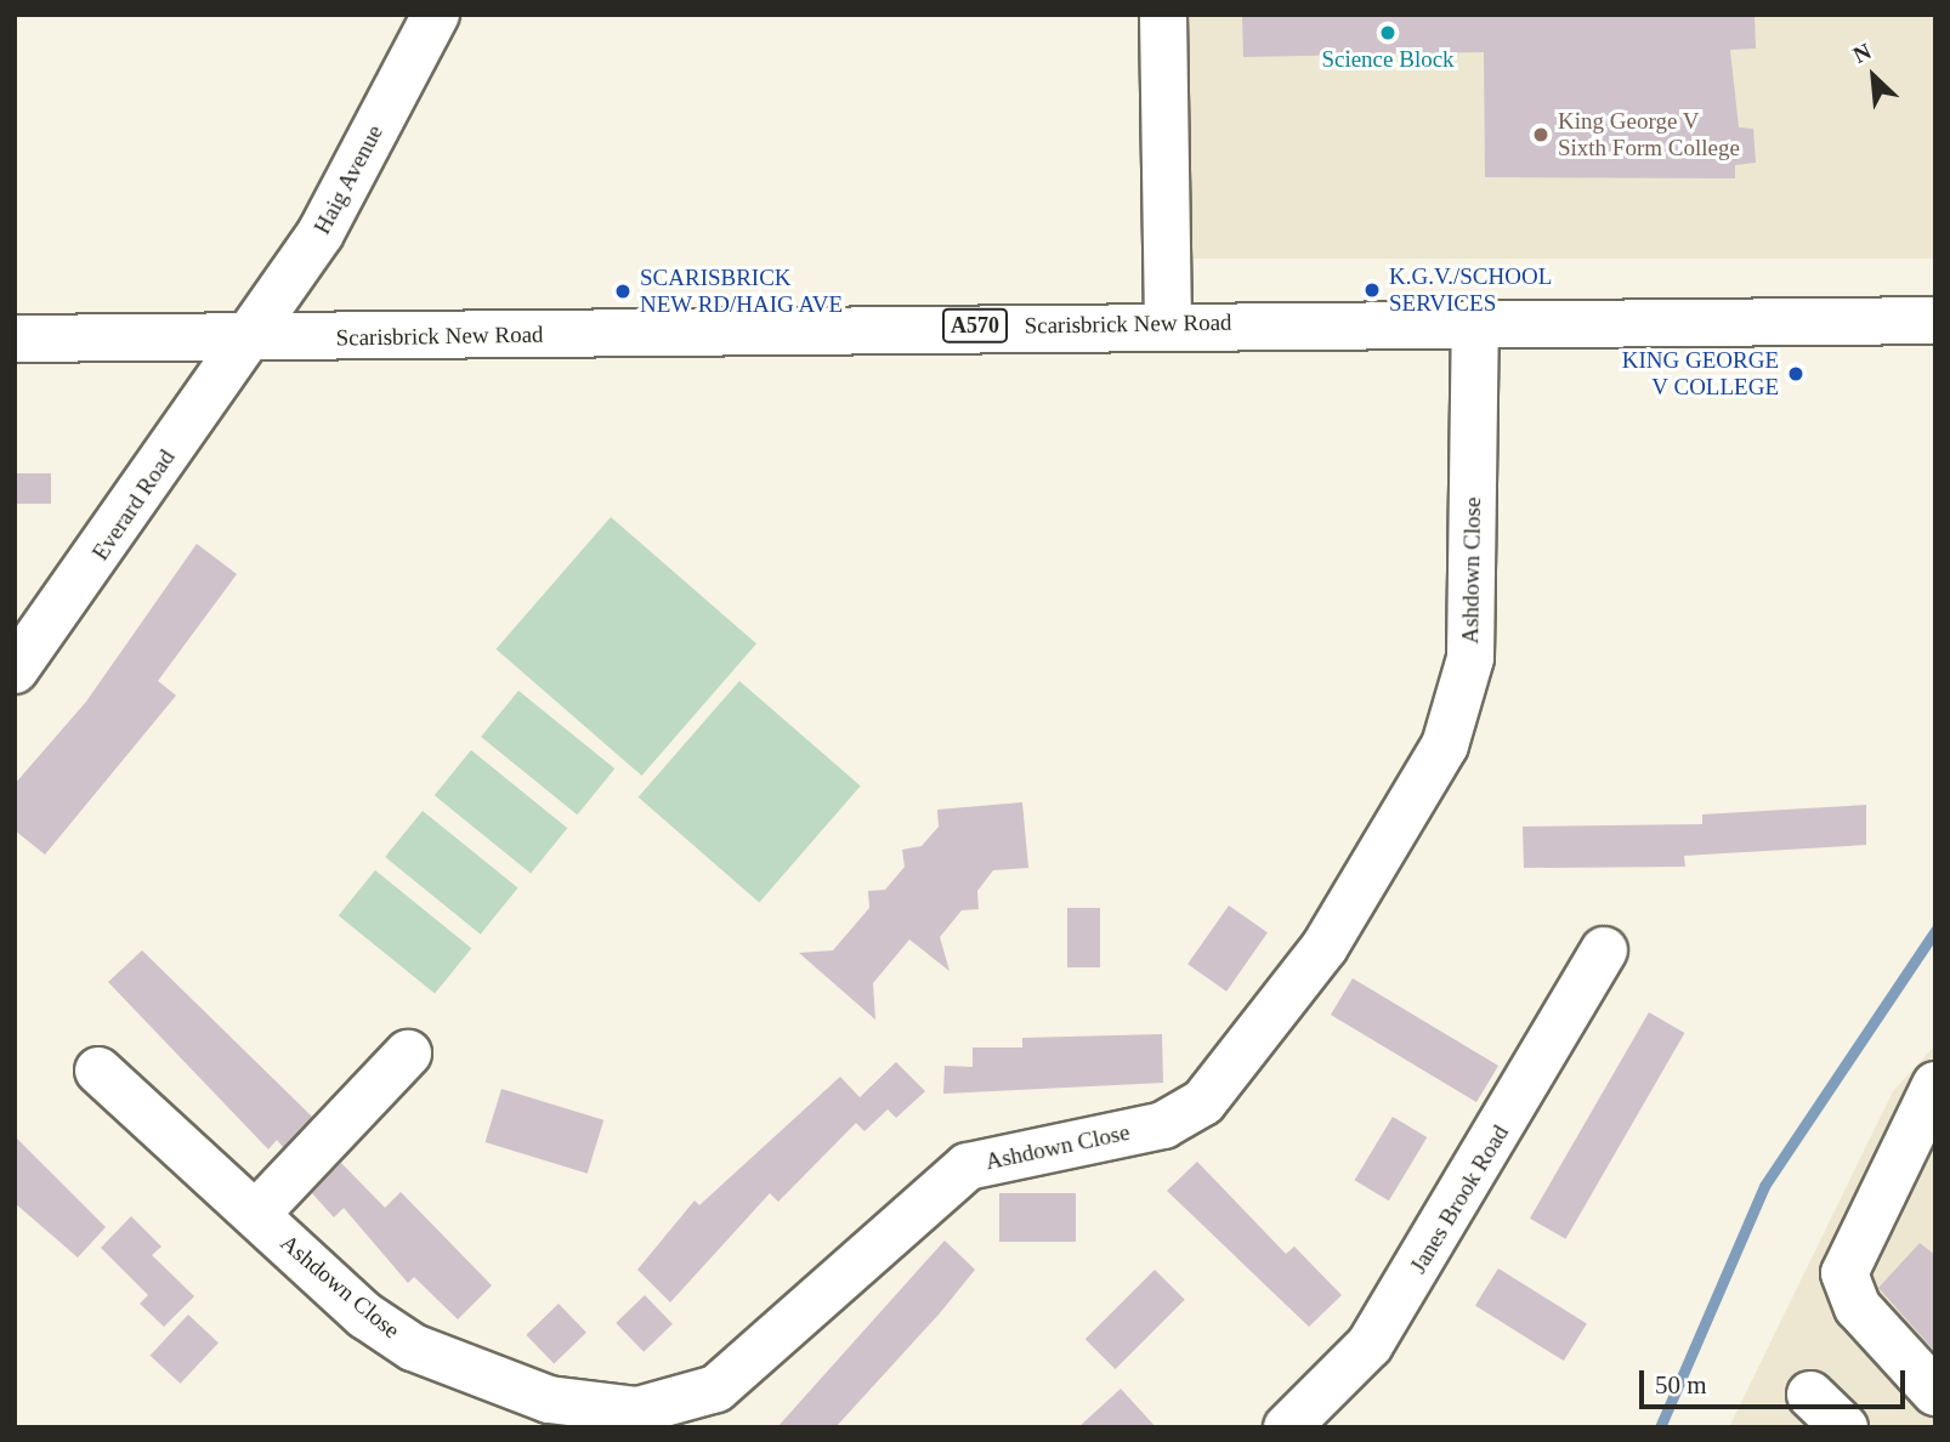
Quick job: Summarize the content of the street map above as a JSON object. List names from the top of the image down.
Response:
{
  "streets": {
    "main road": [
      "Haig Avenue",
      "Scarisbrick New Road",
      "A570",
      "Everard Road",
      "Ashdown Close",
      "Janes Brook Road"
    ]
  },
  "crossings": [
    ["Haig Avenue", "Scarisbrick New Road"],
    ["Haig Avenue", "Everard Road"],
    ["Scarisbrick New Road", "Everard Road"],
    ["Scarisbrick New Road", "Ashdown Close"]
  ],
  "places": [
    "Science Block",
    "King George V Sixth Form College",
    "K.G.V./SCHOOL SERVICES",
    "SCARISBRICK NEW RD/HAIG AVE",
    "KING GEORGE V COLLEGE"
  ],
  "scale_bar": "50 m",
  "north": "top left"
}
